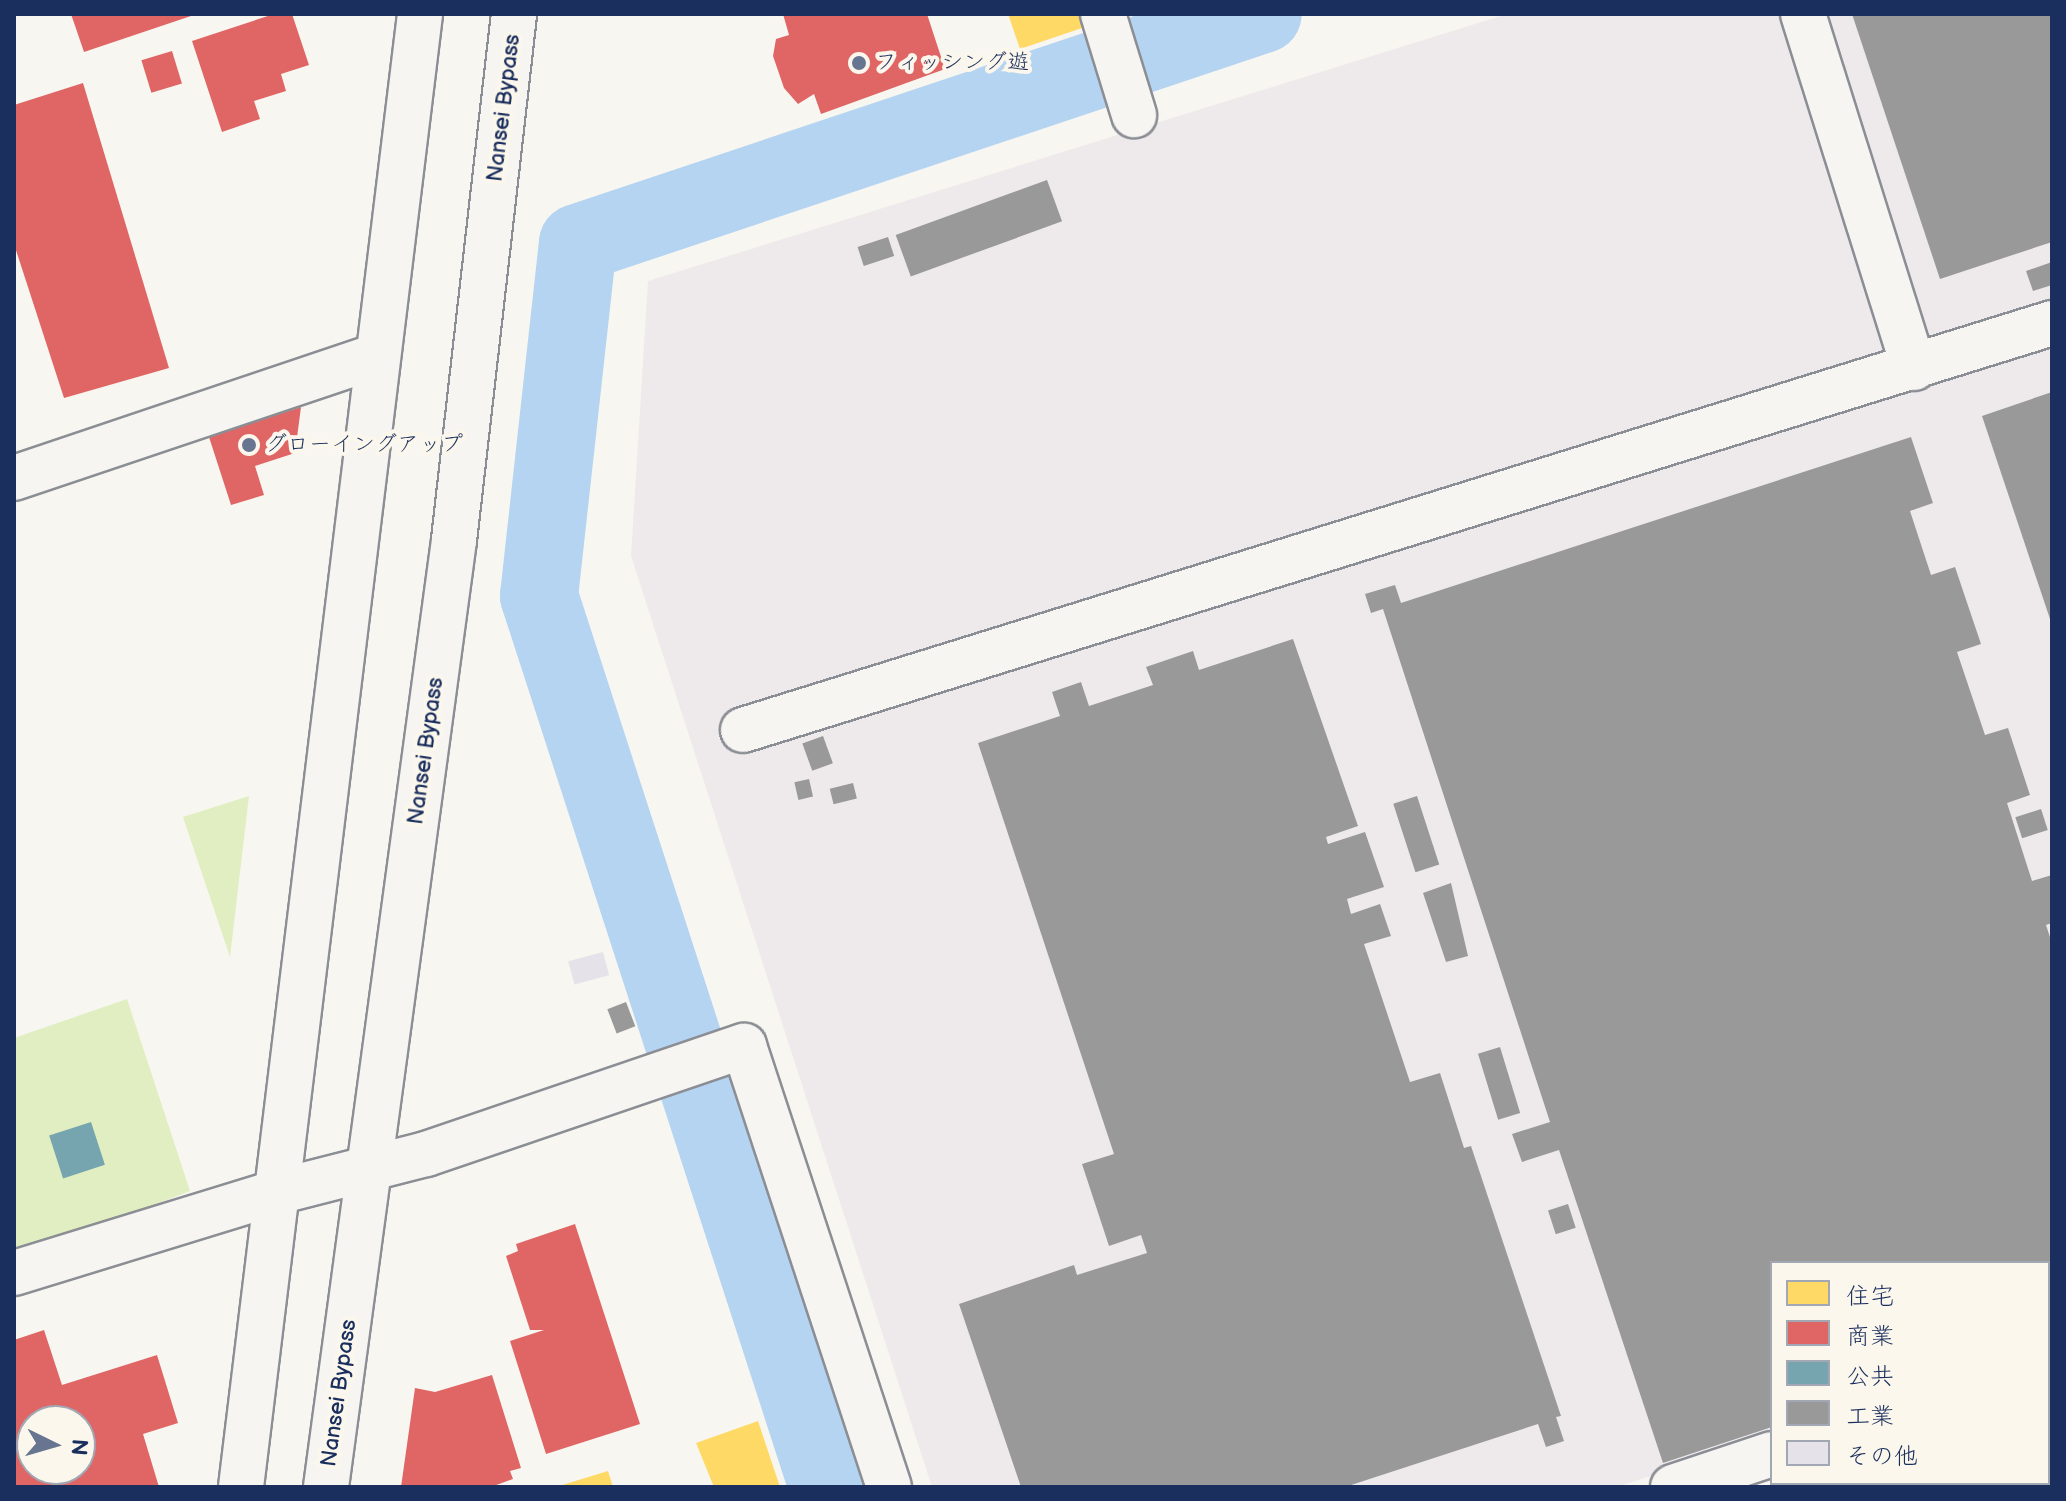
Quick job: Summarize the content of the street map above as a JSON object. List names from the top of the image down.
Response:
{
  "streets": {
    "main road": ["Nansei Bypass"]
  },
  "places": ["フィッシング遊", "グローイングアップ"],
  "legend": [
    "住宅",
    "商業",
    "公共",
    "工業",
    "その他"
  ],
  "north": "right"
}
